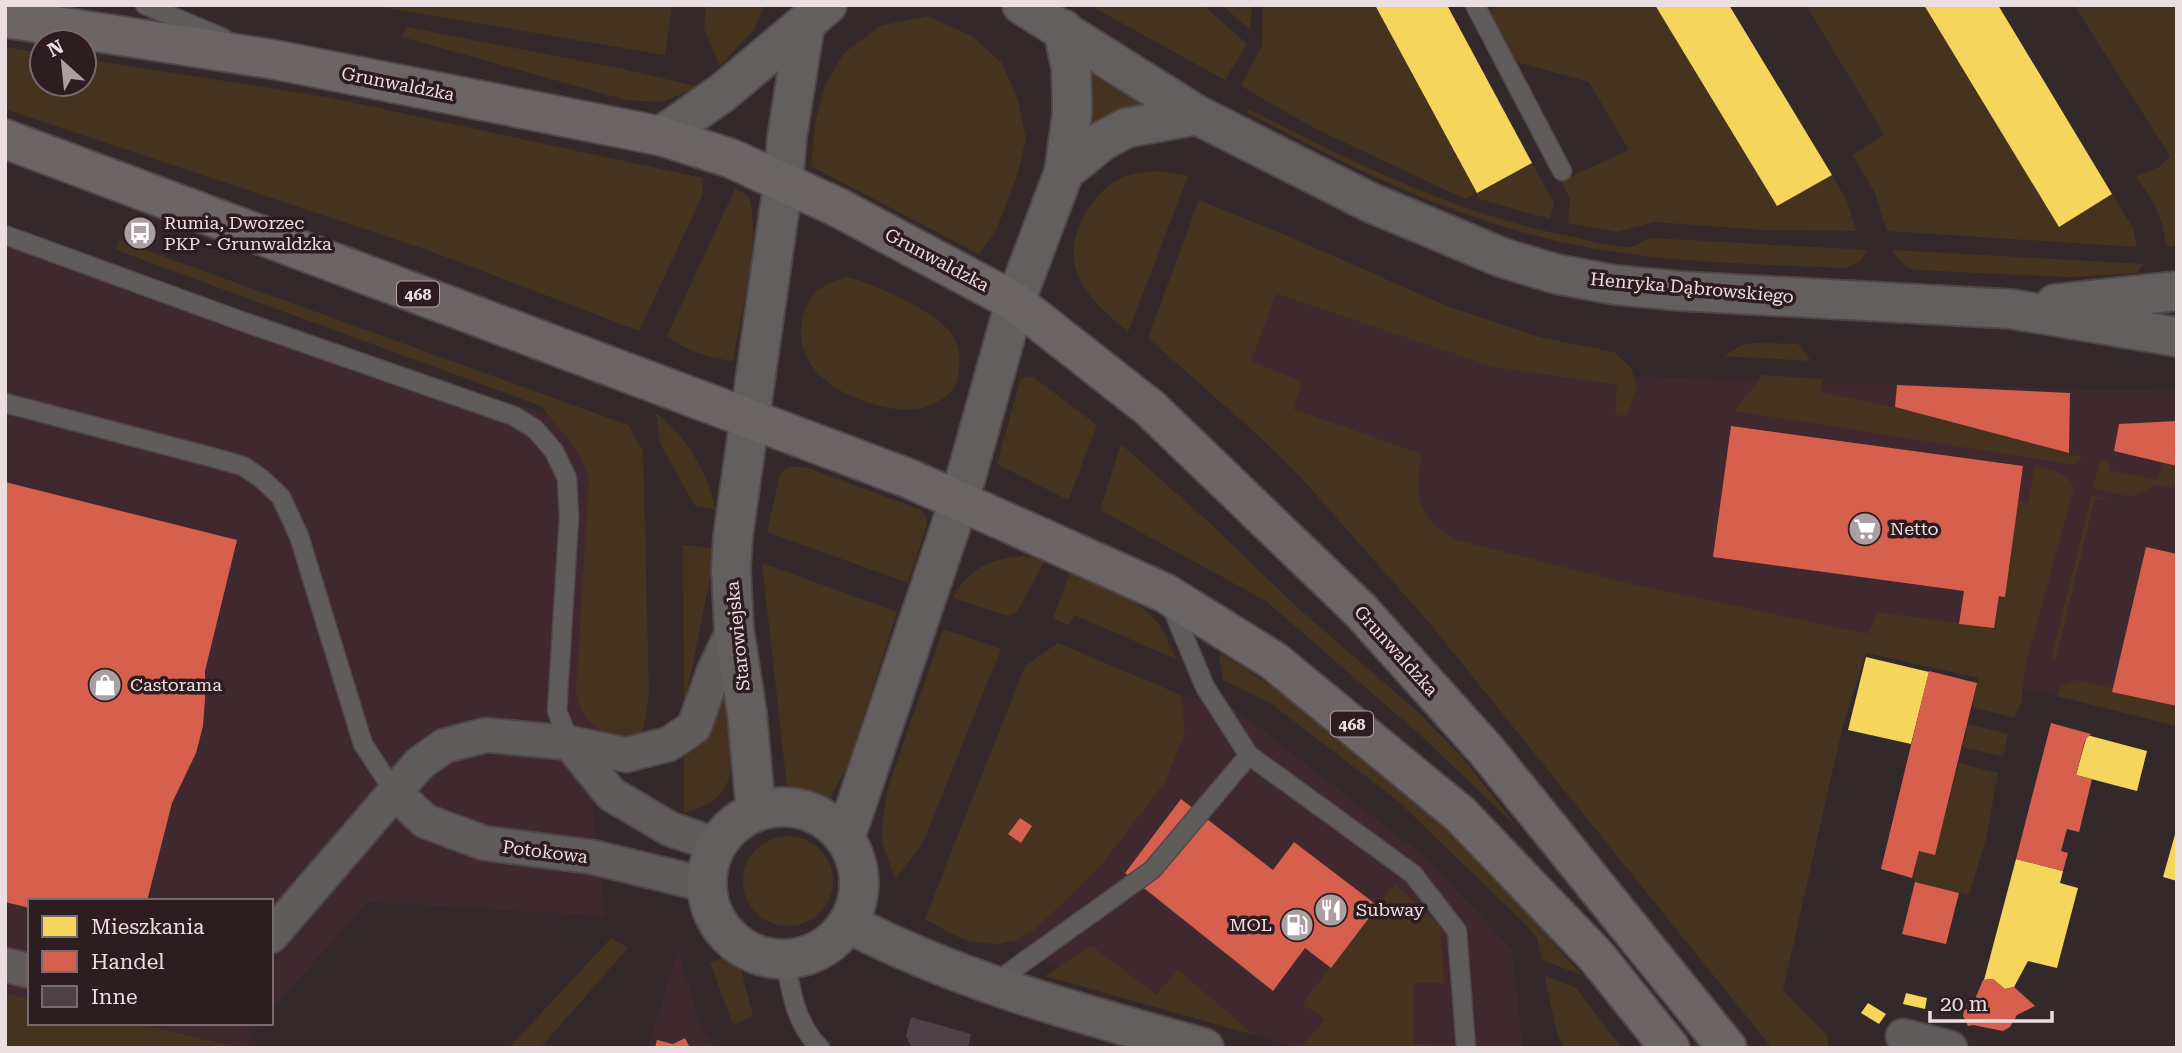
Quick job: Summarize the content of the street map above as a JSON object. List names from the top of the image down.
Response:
{
  "streets": {
    "main road": [
      "Grunwaldzka",
      "Henryka Dąbrowskiego",
      "468",
      "Starowiejska"
    ],
    "street": ["Potokowa"]
  },
  "crossings": [
    ["468", "Starowiejska"],
    ["Starowiejska", "Potokowa"]
  ],
  "places": {
    "bus stop": ["Rumia, Dworzec PKP - Grunwaldzka"],
    "supermarket": ["Netto"],
    "shop": ["Castorama"],
    "restaurant": ["Subway"],
    "fuel station": ["MOL"]
  },
  "legend": ["Mieszkania", "Handel", "Inne"],
  "scale_bar": "20 m",
  "north": "top left"
}
